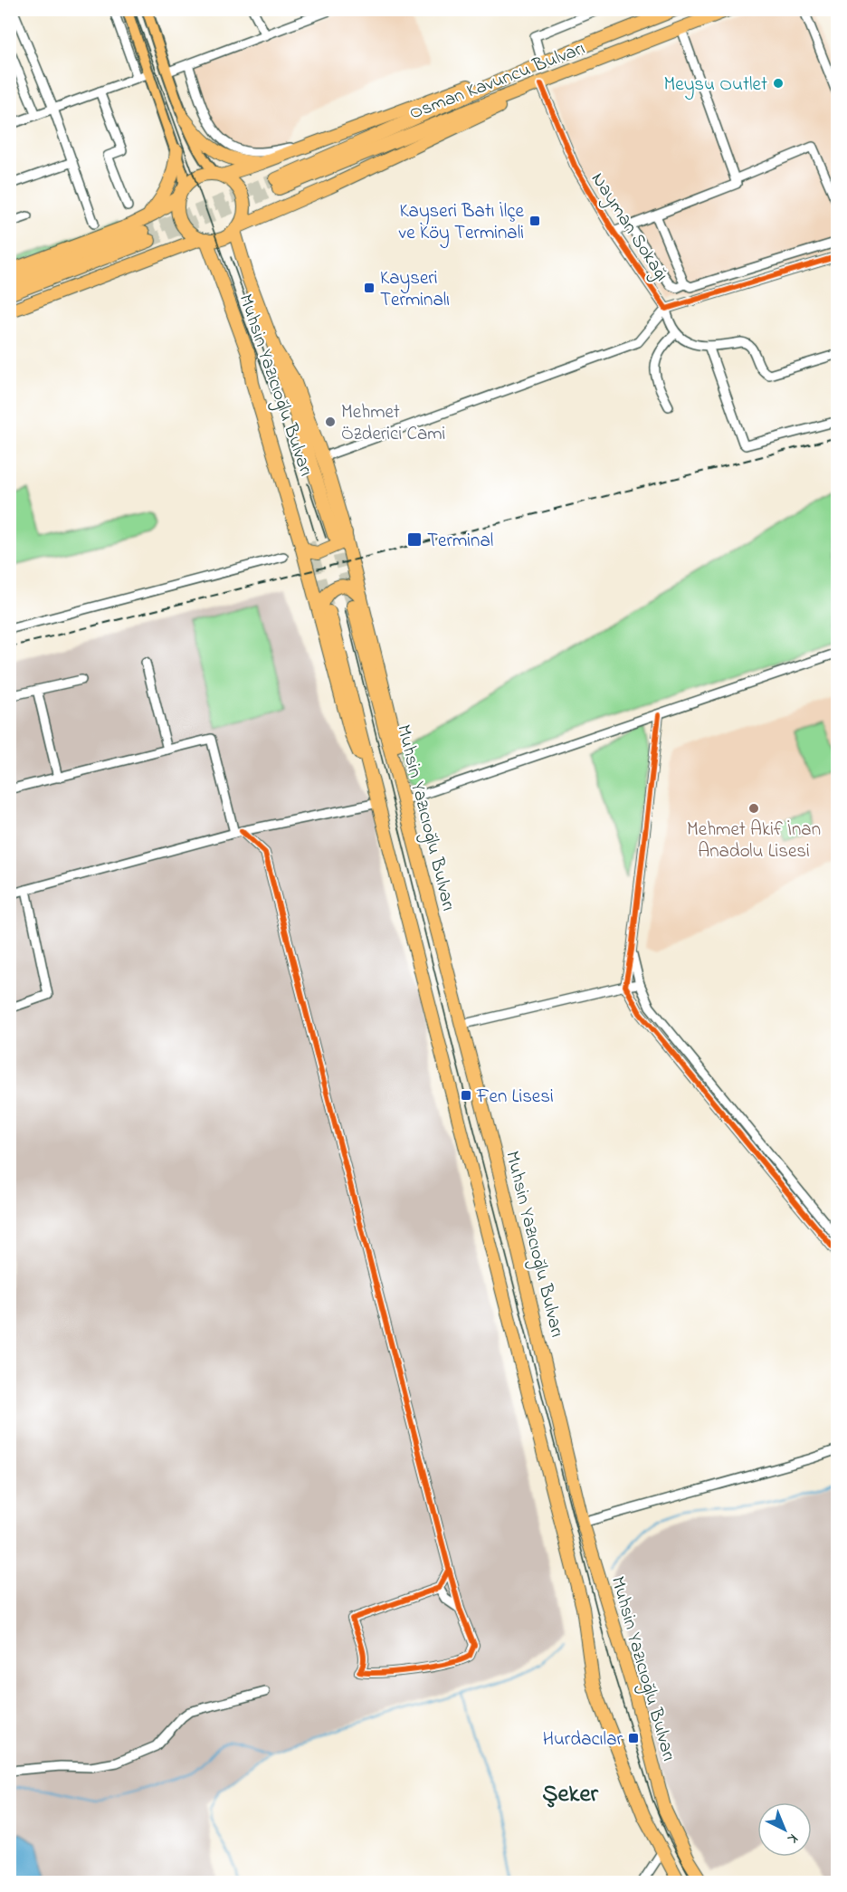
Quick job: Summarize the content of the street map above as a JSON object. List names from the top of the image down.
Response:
{
  "streets": {
    "highway": ["Osman Kavuncu Bulvarı", "Muhsin Yazıcıoğlu Bulvarı"],
    "street": ["Nayman Sokağı"]
  },
  "crossings": [
    ["Osman Kavuncu Bulvarı", "Nayman Sokağı"]
  ],
  "districts": ["Şeker"],
  "places": {
    "other": ["Meysu Outlet", "Mehmet Özderici Cami", "Mehmet Akif İnan Anadolu Lisesi"],
    "transit": [
      "Kayseri Batı İlçe ve Köy Terminali",
      "Kayseri Terminalı",
      "Terminal",
      "Fen Lisesi",
      "Hurdacılar"
    ]
  },
  "north": "bottom right"
}
